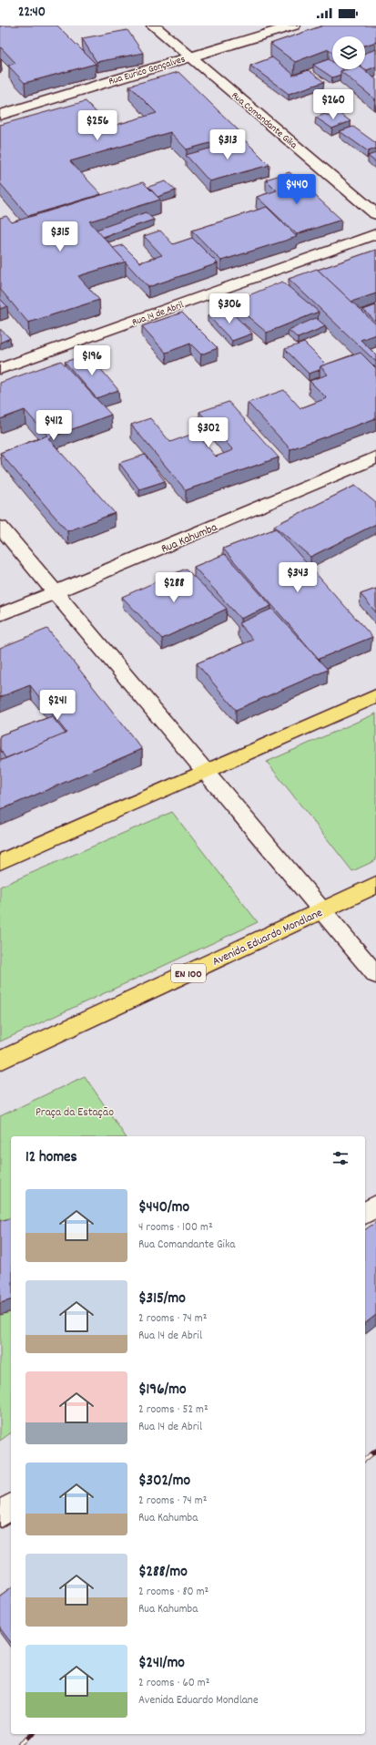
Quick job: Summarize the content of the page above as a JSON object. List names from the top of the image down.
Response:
{
  "streets": {
    "main road": ["Avenida Eduardo Mondlane", "EN 100"],
    "street": [
      "Rua Eurico Gonçalves",
      "Rua Comandante Gika",
      "Rua 14 de Abril",
      "Rua Kahumba"
    ]
  },
  "crossings": [
    ["Rua Eurico Gonçalves", "Rua Comandante Gika"]
  ],
  "parks": ["Praça da Estação"],
  "page": {
    "status": "22:40",
    "price": [
      "$260",
      "$256",
      "$313",
      "$440",
      "$315",
      "$306",
      "$196",
      "$412",
      "$302",
      "$343",
      "$288",
      "$241"
    ],
    "heading": "12 homes",
    "list": [
      {
        "name": "$440/mo",
        "note": "4 rooms · 100 m² · Rua Comandante Gika"
      },
      {
        "name": "$315/mo",
        "note": "2 rooms · 74 m² · Rua 14 de Abril"
      },
      {
        "name": "$196/mo",
        "note": "2 rooms · 52 m² · Rua 14 de Abril"
      },
      {
        "name": "$302/mo",
        "note": "2 rooms · 74 m² · Rua Kahumba"
      },
      {
        "name": "$288/mo",
        "note": "2 rooms · 80 m² · Rua Kahumba"
      },
      {
        "name": "$241/mo",
        "note": "2 rooms · 60 m² · Avenida Eduardo Mondlane"
      }
    ]
  }
}
